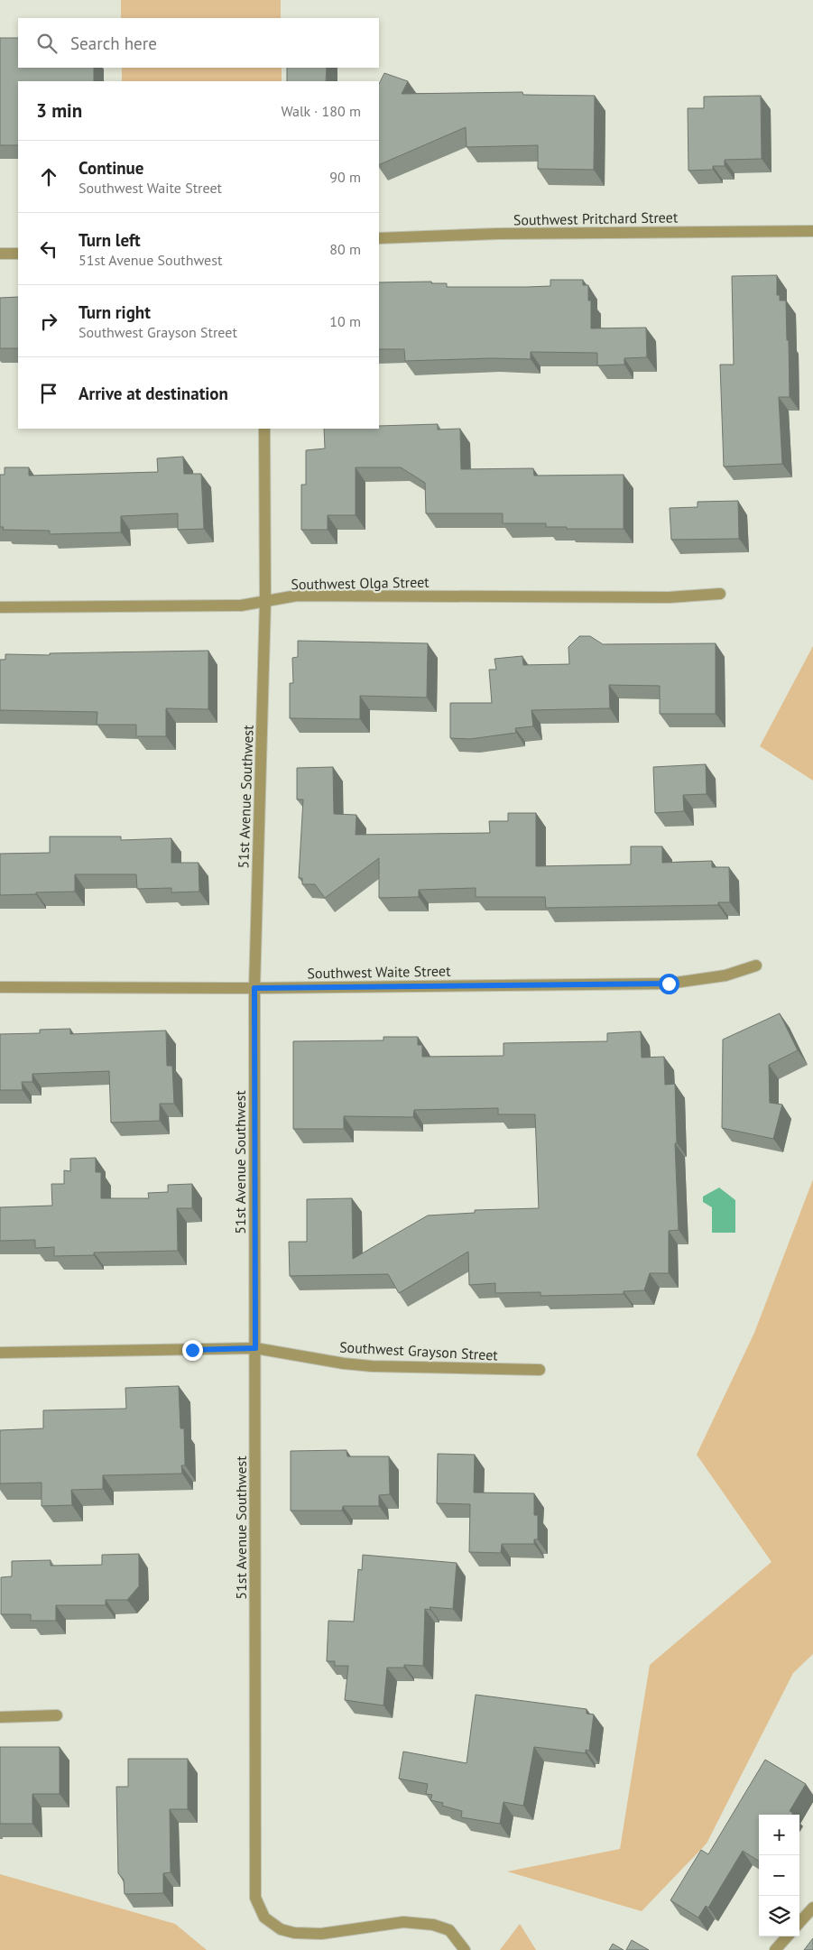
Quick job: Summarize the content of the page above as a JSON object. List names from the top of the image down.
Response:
{
  "streets": {
    "street": [
      "Southwest Pritchard Street",
      "Southwest Olga Street",
      "51st Avenue Southwest",
      "Southwest Waite Street",
      "Southwest Grayson Street"
    ]
  },
  "crossings": [
    ["Southwest Olga Street", "51st Avenue Southwest"],
    ["51st Avenue Southwest", "Southwest Waite Street"],
    ["51st Avenue Southwest", "Southwest Grayson Street"]
  ],
  "page": {
    "search": "Search here",
    "heading": ["3 min", "Walk · 180 m"],
    "list": [
      ["Continue", "Southwest Waite Street", "90 m"],
      ["Turn left", "51st Avenue Southwest", "80 m"],
      ["Turn right", "Southwest Grayson Street", "10 m"],
      "Arrive at destination"
    ],
    "map_buttons": ["+", "−"]
  }
}
